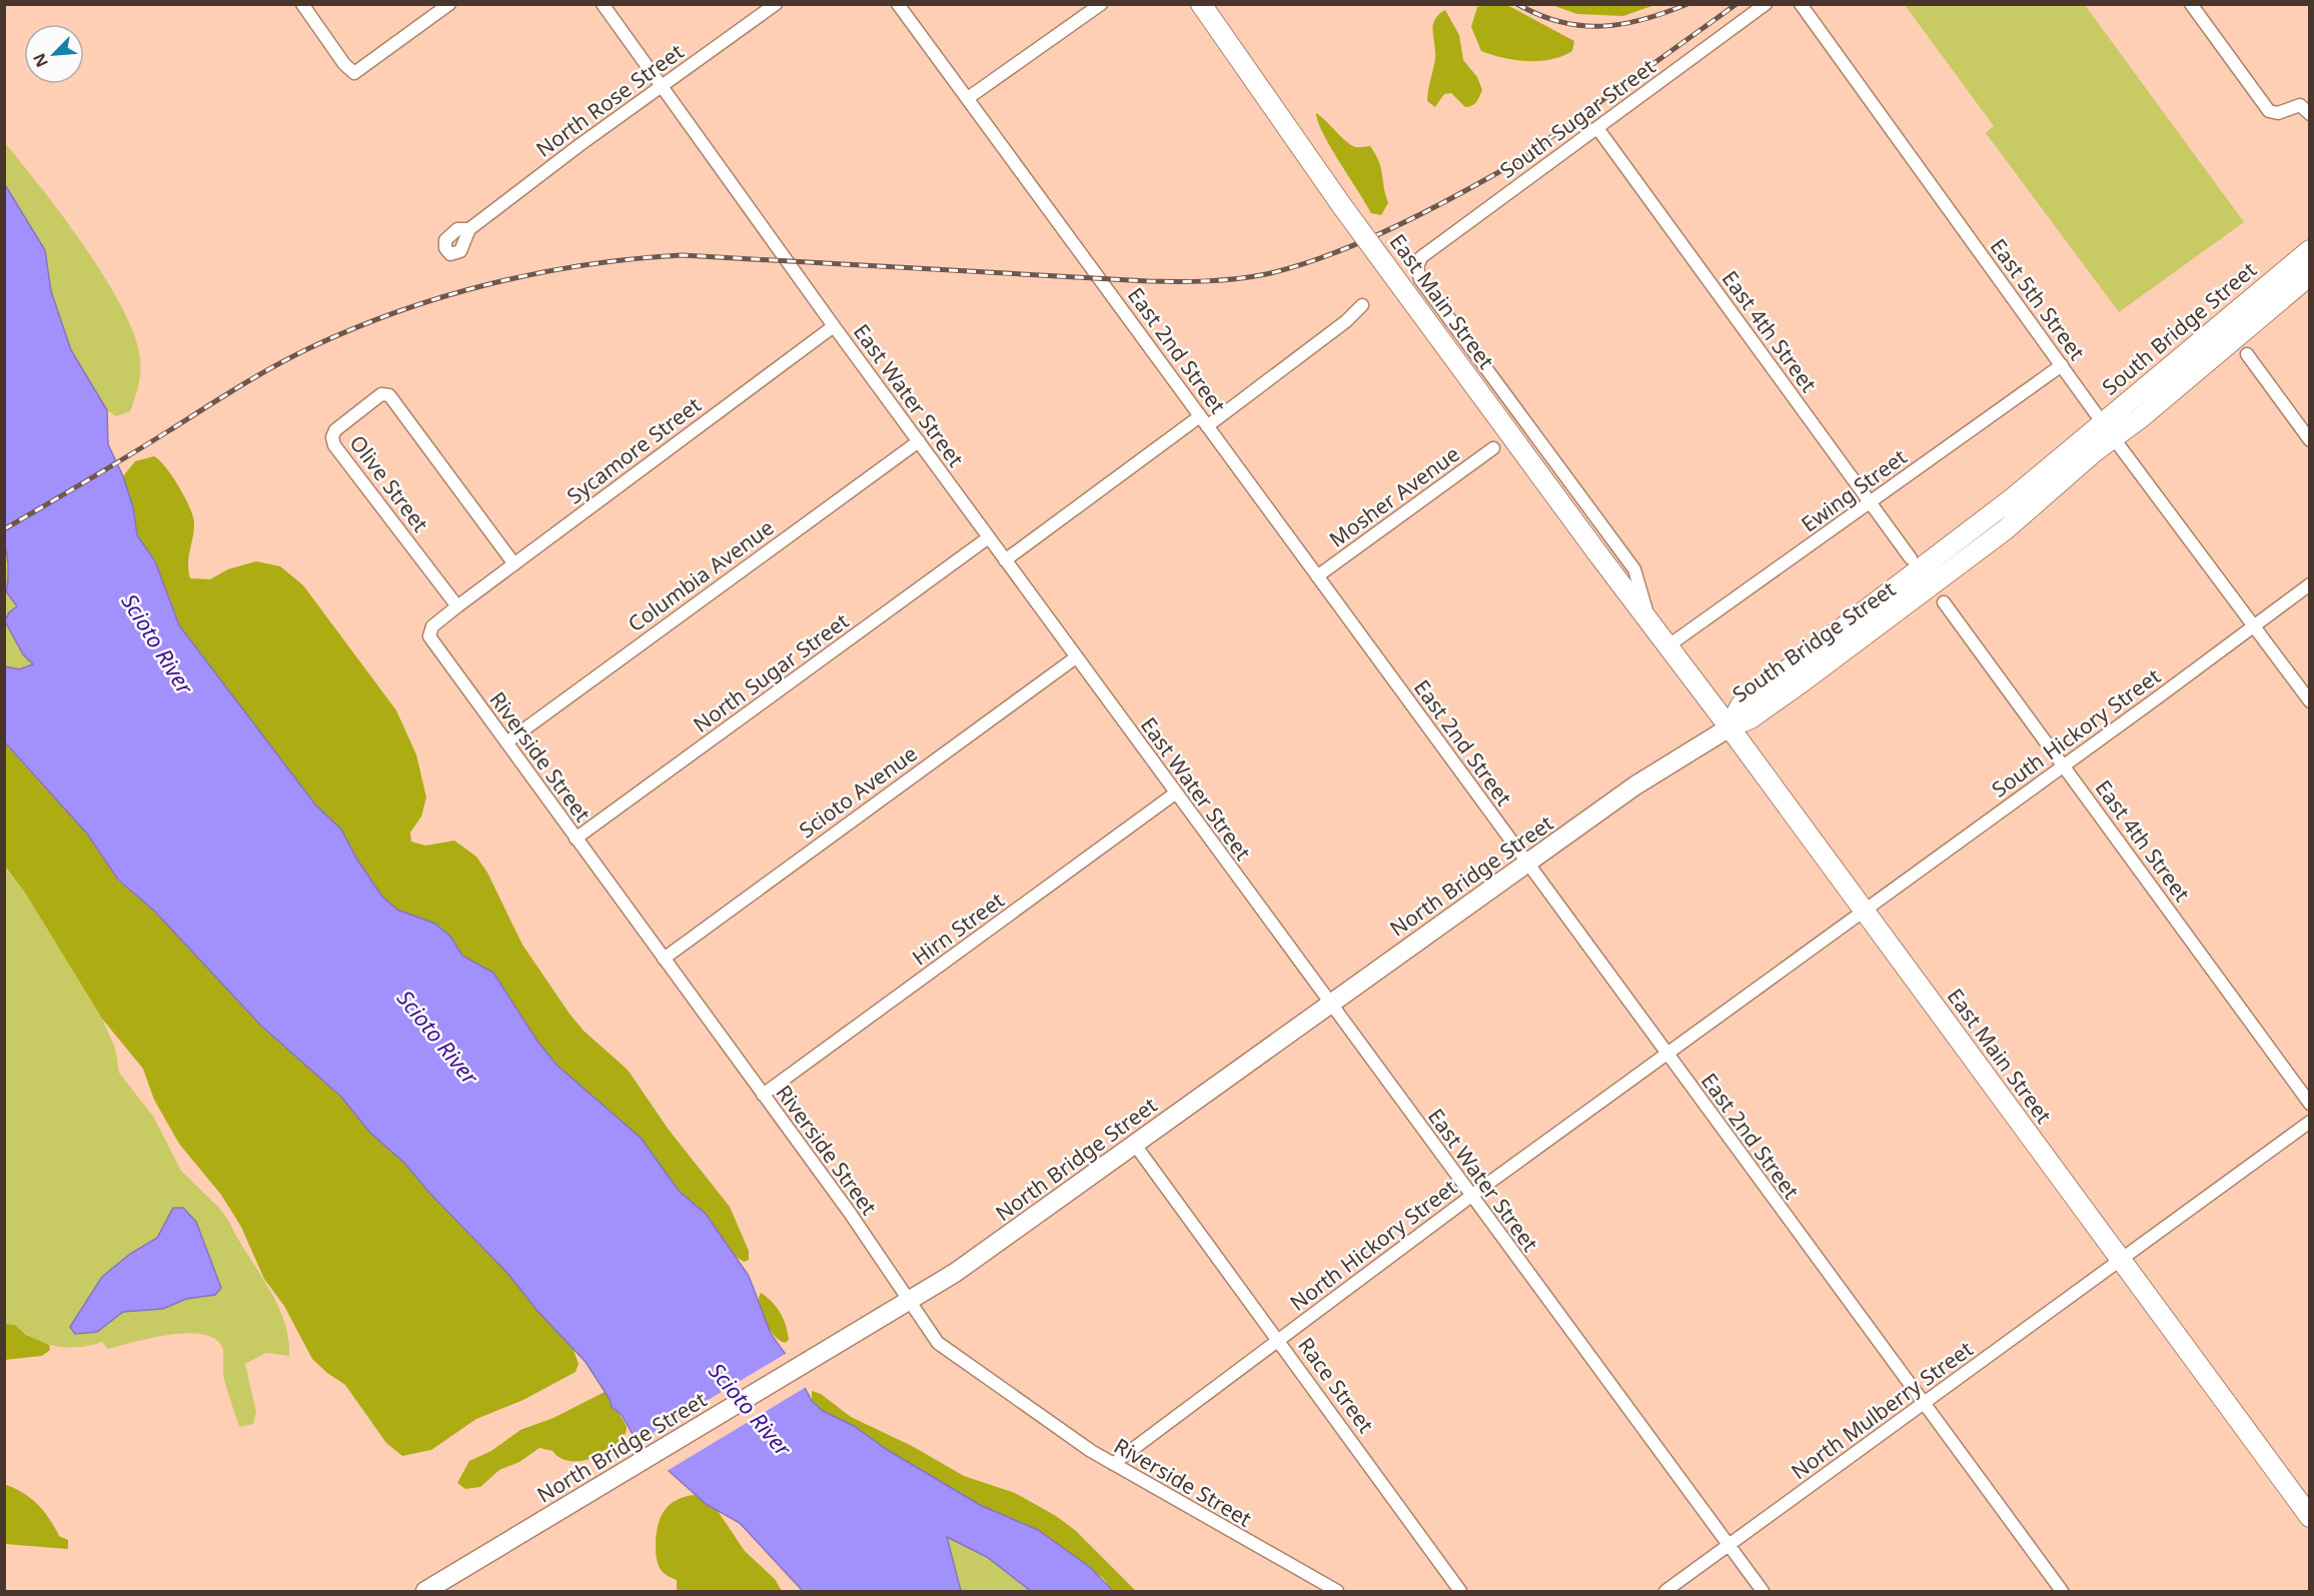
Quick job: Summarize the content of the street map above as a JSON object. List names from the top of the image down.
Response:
{
  "streets": {
    "main road": ["East Main Street", "South Bridge Street", "North Bridge Street"],
    "street": [
      "North Rose Street",
      "South Sugar Street",
      "East 5th Street",
      "East 4th Street",
      "East 2nd Street",
      "East Water Street",
      "Sycamore Street",
      "Olive Street",
      "Ewing Street",
      "Mosher Avenue",
      "Columbia Avenue",
      "North Sugar Street",
      "South Hickory Street",
      "Riverside Street",
      "Scioto Avenue",
      "Hirn Street",
      "North Hickory Street",
      "Race Street",
      "North Mulberry Street"
    ]
  },
  "crossings": [
    ["North Rose Street", "East Water Street"],
    ["South Sugar Street", "East Main Street"],
    ["South Sugar Street", "East 4th Street"],
    ["East 5th Street", "South Bridge Street"],
    ["East 5th Street", "Ewing Street"],
    ["East 5th Street", "South Hickory Street"],
    ["East Main Street", "South Bridge Street"],
    ["East Main Street", "Ewing Street"],
    ["East Main Street", "South Hickory Street"],
    ["East Main Street", "North Bridge Street"],
    ["East Main Street", "North Hickory Street"],
    ["East Main Street", "North Mulberry Street"],
    ["South Bridge Street", "North Bridge Street"],
    ["East 4th Street", "Ewing Street"],
    ["East 4th Street", "South Hickory Street"],
    ["East 2nd Street", "Mosher Avenue"],
    ["East 2nd Street", "North Bridge Street"],
    ["East 2nd Street", "North Hickory Street"],
    ["East 2nd Street", "North Mulberry Street"],
    ["East Water Street", "Sycamore Street"],
    ["East Water Street", "Columbia Avenue"],
    ["East Water Street", "North Sugar Street"],
    ["East Water Street", "Scioto Avenue"],
    ["East Water Street", "North Bridge Street"],
    ["East Water Street", "Hirn Street"],
    ["East Water Street", "North Hickory Street"],
    ["East Water Street", "North Mulberry Street"],
    ["Sycamore Street", "Olive Street"],
    ["Sycamore Street", "Riverside Street"],
    ["Olive Street", "Riverside Street"],
    ["Columbia Avenue", "Riverside Street"],
    ["North Sugar Street", "Riverside Street"],
    ["South Hickory Street", "North Hickory Street"],
    ["Riverside Street", "Scioto Avenue"],
    ["Riverside Street", "North Bridge Street"],
    ["Riverside Street", "Hirn Street"],
    ["Riverside Street", "North Hickory Street"],
    ["North Bridge Street", "Race Street"],
    ["North Hickory Street", "Race Street"]
  ],
  "water": ["Scioto River"],
  "north": "bottom left"
}
